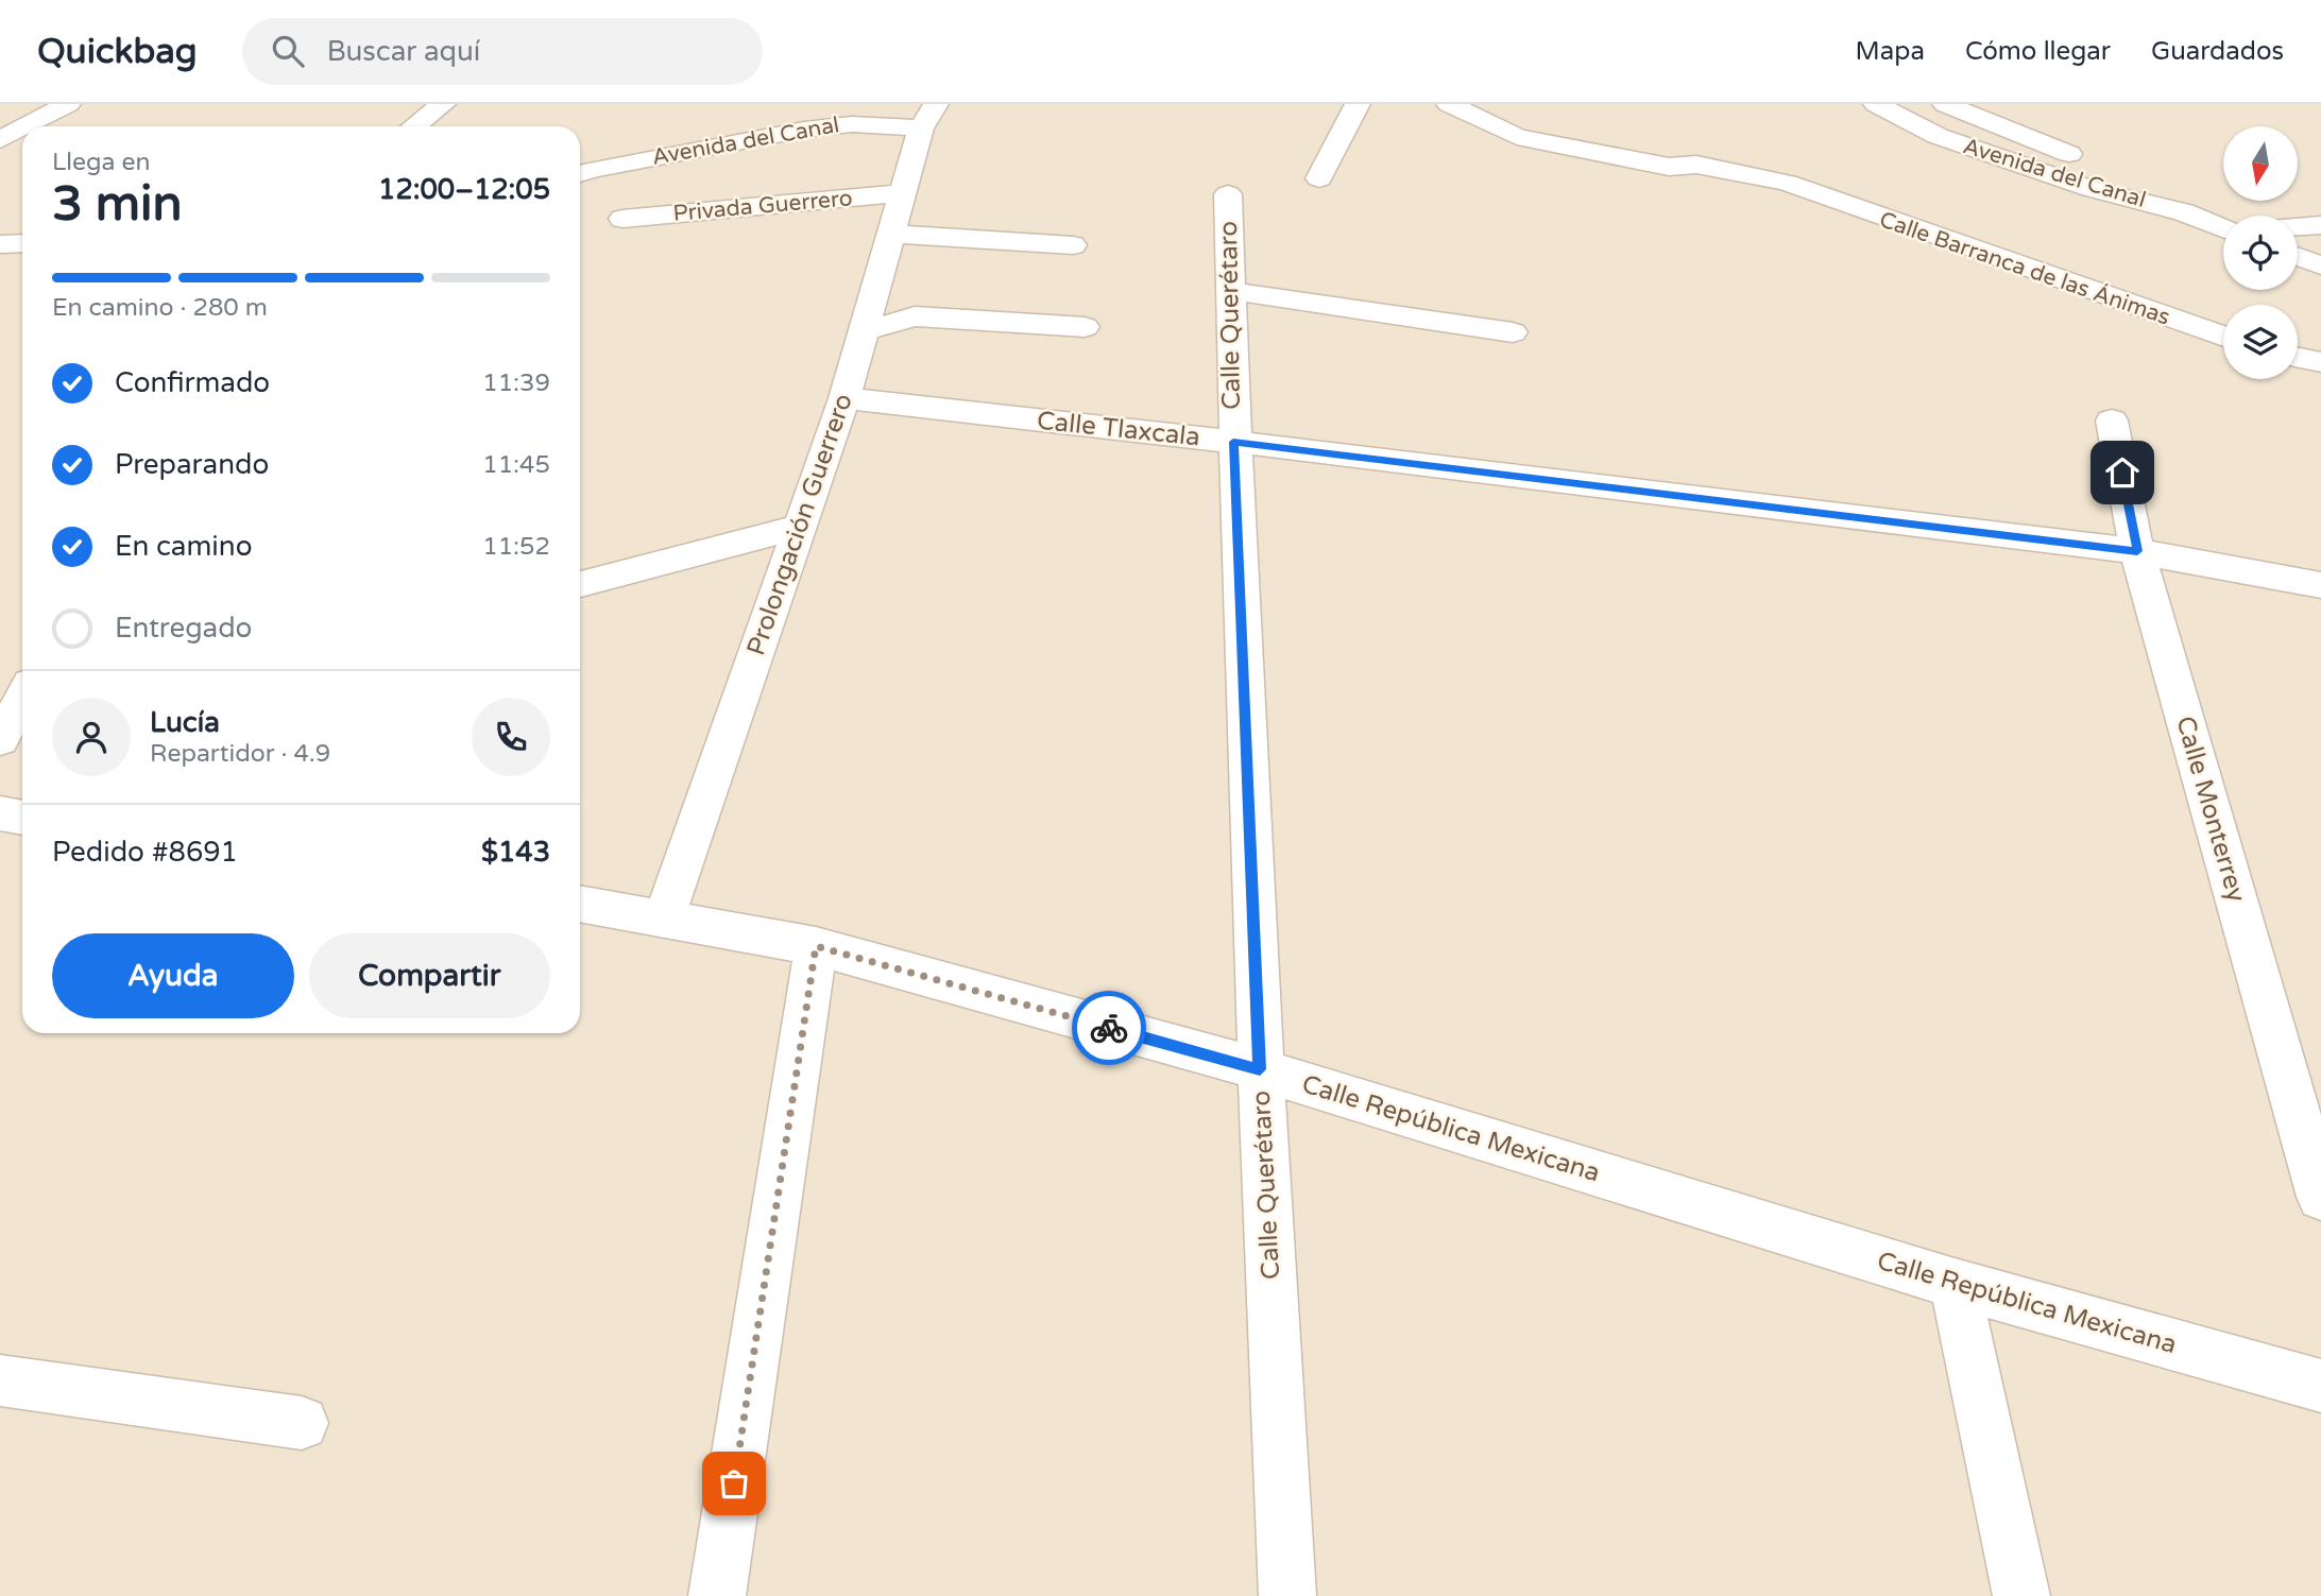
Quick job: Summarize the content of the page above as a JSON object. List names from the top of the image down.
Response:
{
  "streets": {
    "street": [
      "Avenida del Canal",
      "Privada Guerrero",
      "Calle Barranca de las Ánimas",
      "Calle Querétaro",
      "Calle Tlaxcala",
      "Prolongación Guerrero",
      "Calle Monterrey",
      "Calle República Mexicana"
    ]
  },
  "crossings": [
    ["Avenida del Canal", "Prolongación Guerrero"],
    ["Privada Guerrero", "Prolongación Guerrero"],
    ["Calle Querétaro", "Calle Tlaxcala"],
    ["Calle Querétaro", "Calle República Mexicana"],
    ["Calle Tlaxcala", "Prolongación Guerrero"],
    ["Calle Tlaxcala", "Calle Monterrey"],
    ["Prolongación Guerrero", "Calle República Mexicana"]
  ],
  "north": "bottom",
  "page": {
    "header": "Quickbag",
    "search": "Buscar aquí",
    "nav": ["Mapa", "Cómo llegar", "Guardados"],
    "heading": ["3 min", "Llega en", "12:00–12:05"],
    "panel": [
      "Lucía",
      "Repartidor · 4.9",
      "Pedido #8691",
      "$143"
    ],
    "bar": "En camino · 280 m",
    "list": [
      ["Confirmado", "11:39"],
      ["Preparando", "11:45"],
      ["En camino", "11:52"],
      "Entregado"
    ],
    "buttons": ["Ayuda", "Compartir"]
  }
}
